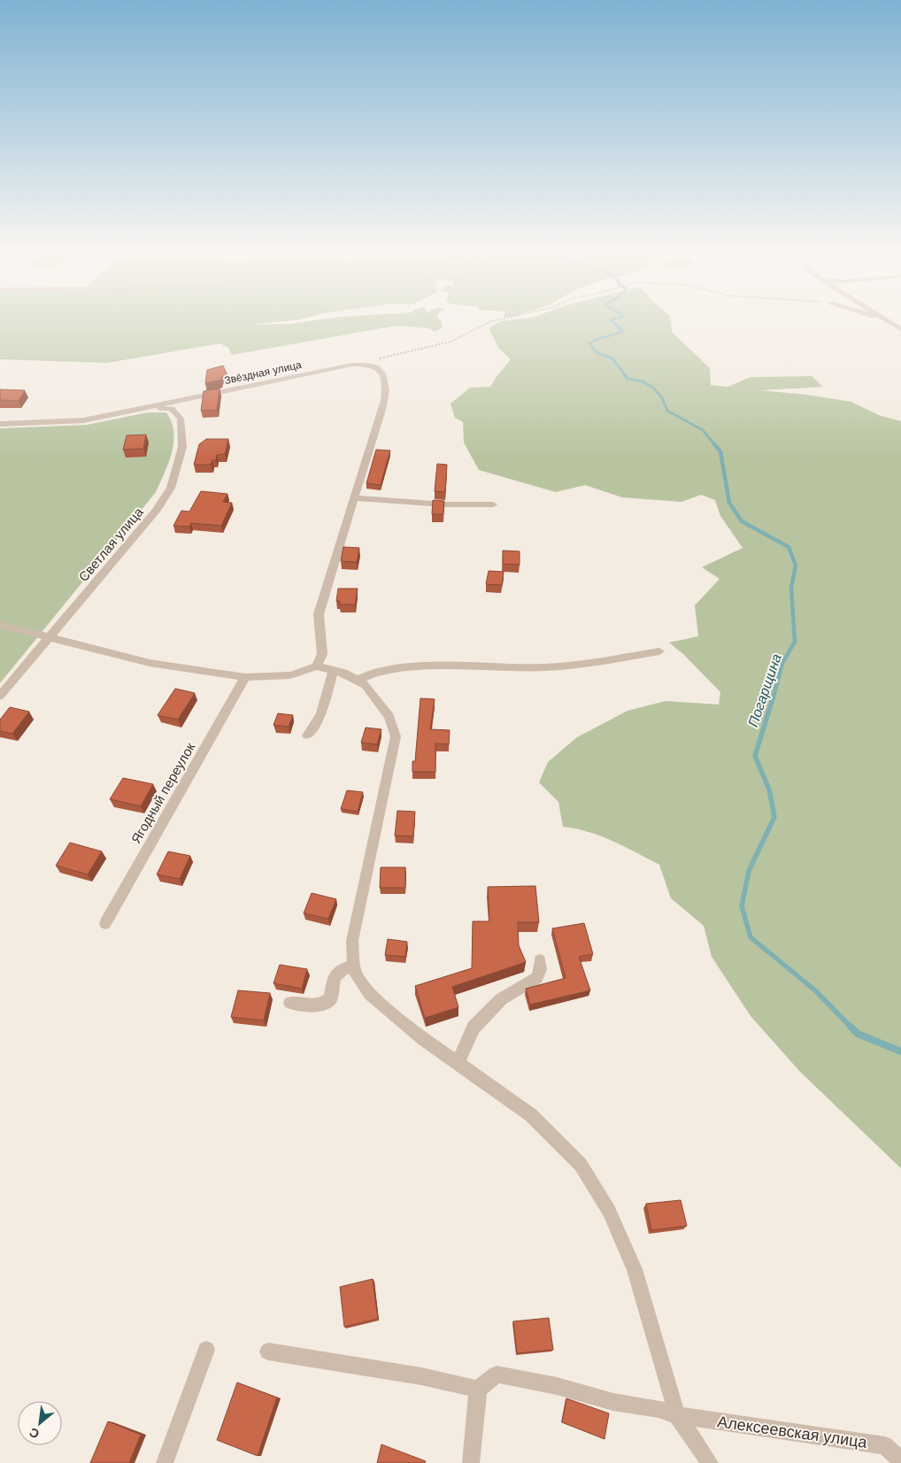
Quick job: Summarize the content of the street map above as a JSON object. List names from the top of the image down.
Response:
{
  "streets": {
    "street": [
      "Звёздная улица",
      "Светлая улица",
      "Ягодный переулок",
      "Алексеевская улица"
    ]
  },
  "crossings": [
    ["Звёздная улица", "Светлая улица"]
  ],
  "water": ["Погарщина"],
  "north": "bottom left"
}
